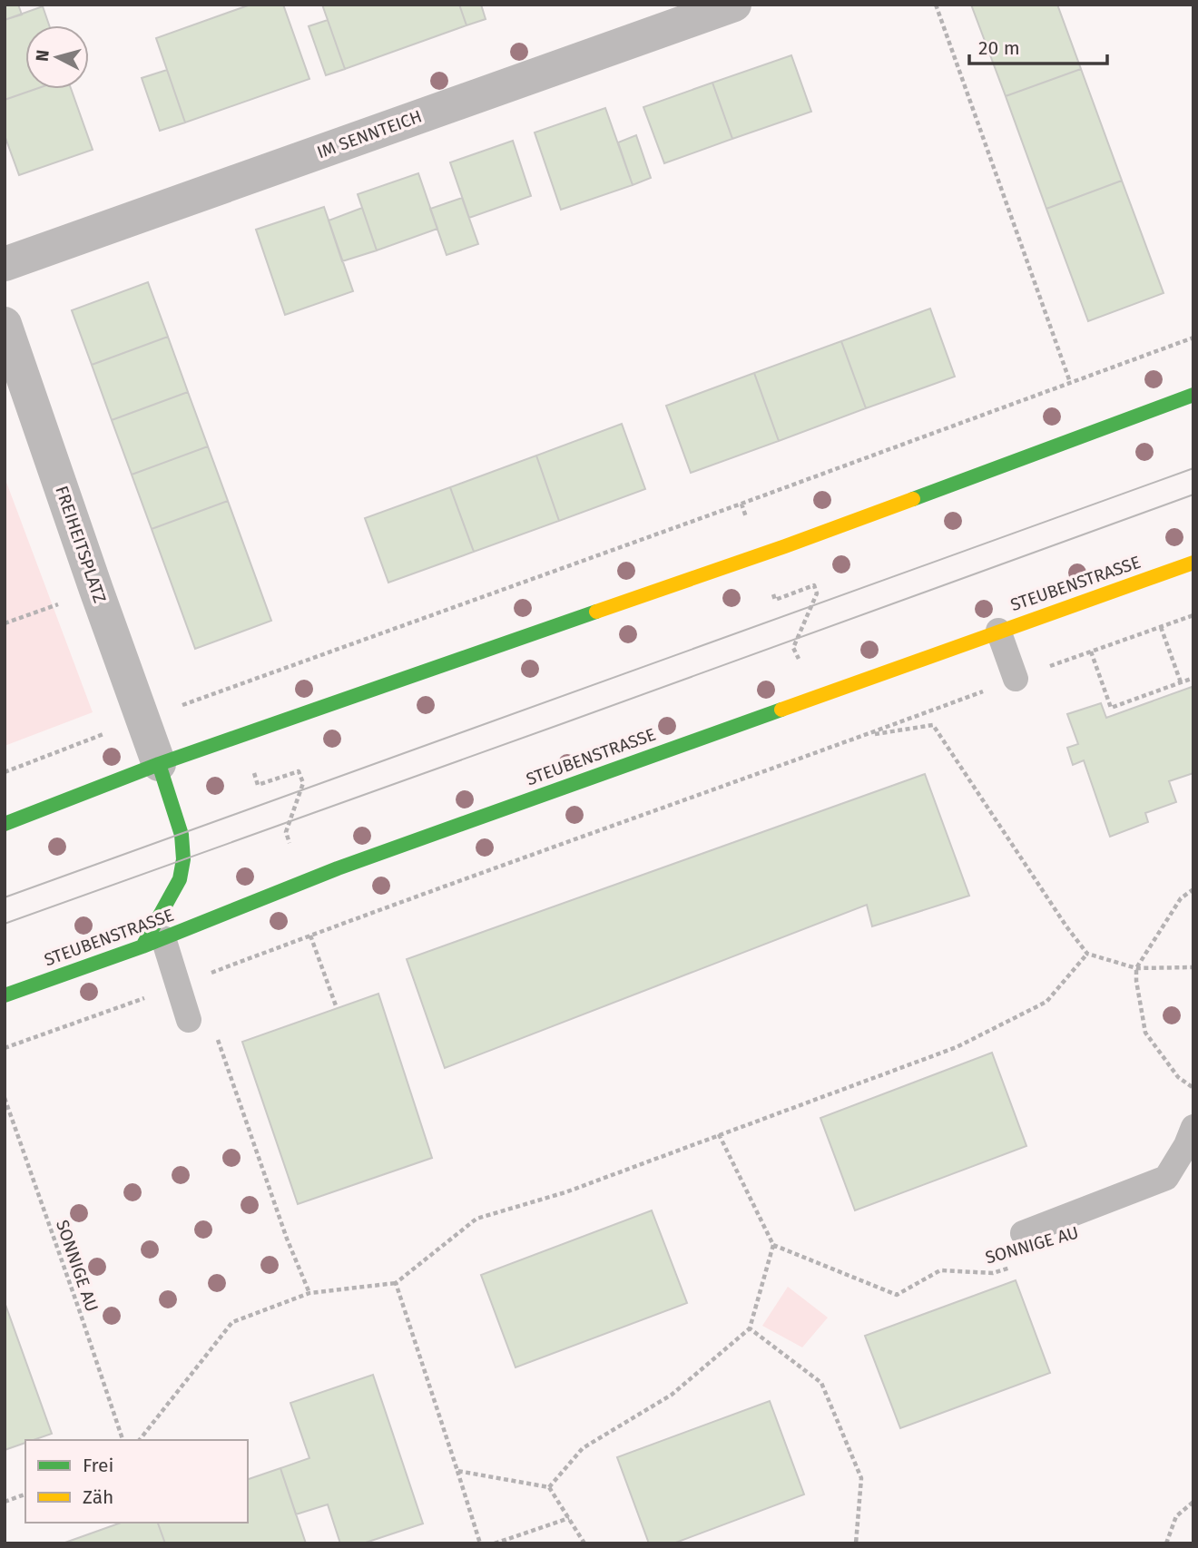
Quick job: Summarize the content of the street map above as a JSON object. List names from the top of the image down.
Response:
{
  "streets": {
    "street": ["IM SENNTEICH", "FREIHEITSPLATZ", "STEUBENSTRASSE"],
    "path": ["SONNIGE AU"]
  },
  "legend": ["Frei", "Zäh"],
  "scale_bar": "20 m",
  "north": "left"
}
